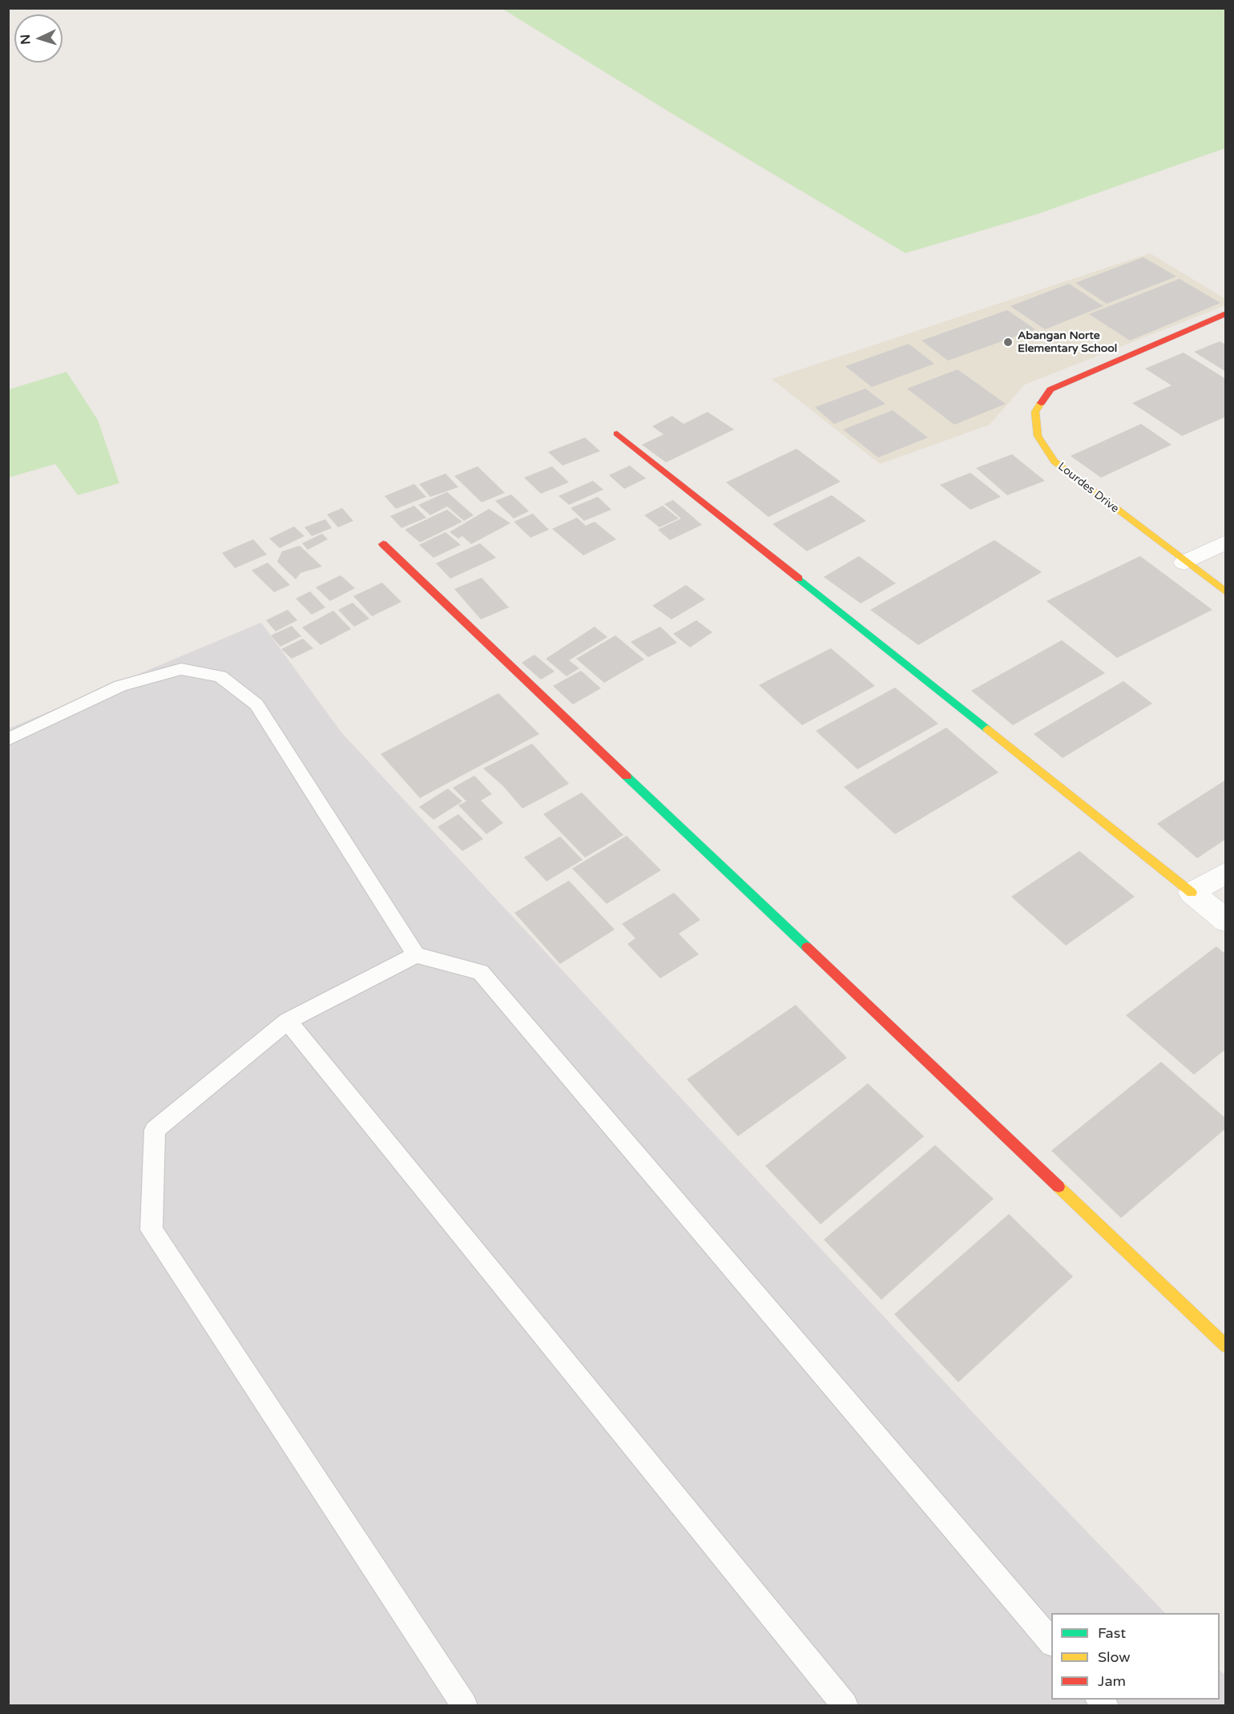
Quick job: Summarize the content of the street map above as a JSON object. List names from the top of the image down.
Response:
{
  "streets": {
    "street": ["Lourdes Drive"]
  },
  "places": ["Abangan Norte Elementary School"],
  "legend": ["Fast", "Slow", "Jam"],
  "north": "left"
}
